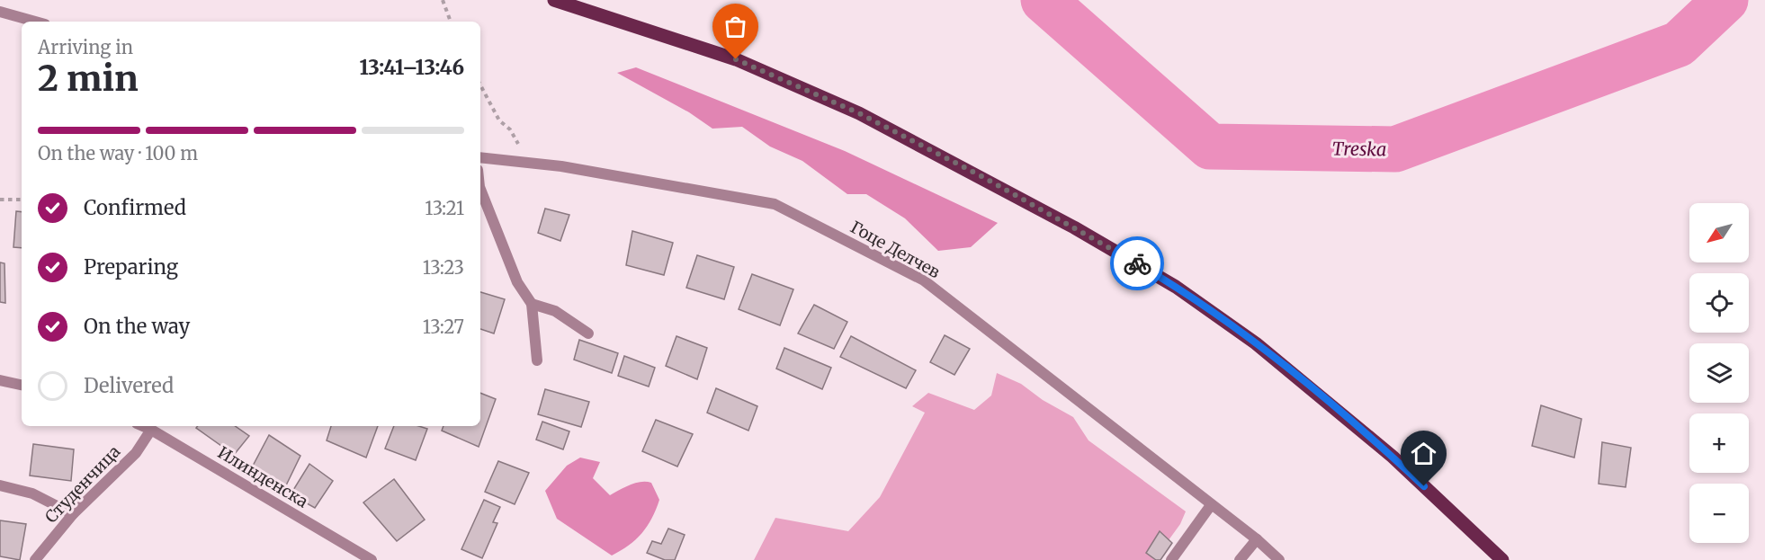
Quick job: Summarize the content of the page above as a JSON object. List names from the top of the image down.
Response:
{
  "streets": {
    "street": ["Гоце Делчев", "Илинденска", "Студенчица"]
  },
  "crossings": [
    ["Илинденска", "Студенчица"]
  ],
  "water": ["Treska"],
  "north": "bottom left",
  "page": {
    "heading": ["2 min", "Arriving in", "13:41–13:46"],
    "bar": "On the way · 100 m",
    "list": [
      ["Confirmed", "13:21"],
      ["Preparing", "13:23"],
      ["On the way", "13:27"],
      "Delivered"
    ],
    "map_buttons": ["+", "−"]
  }
}
